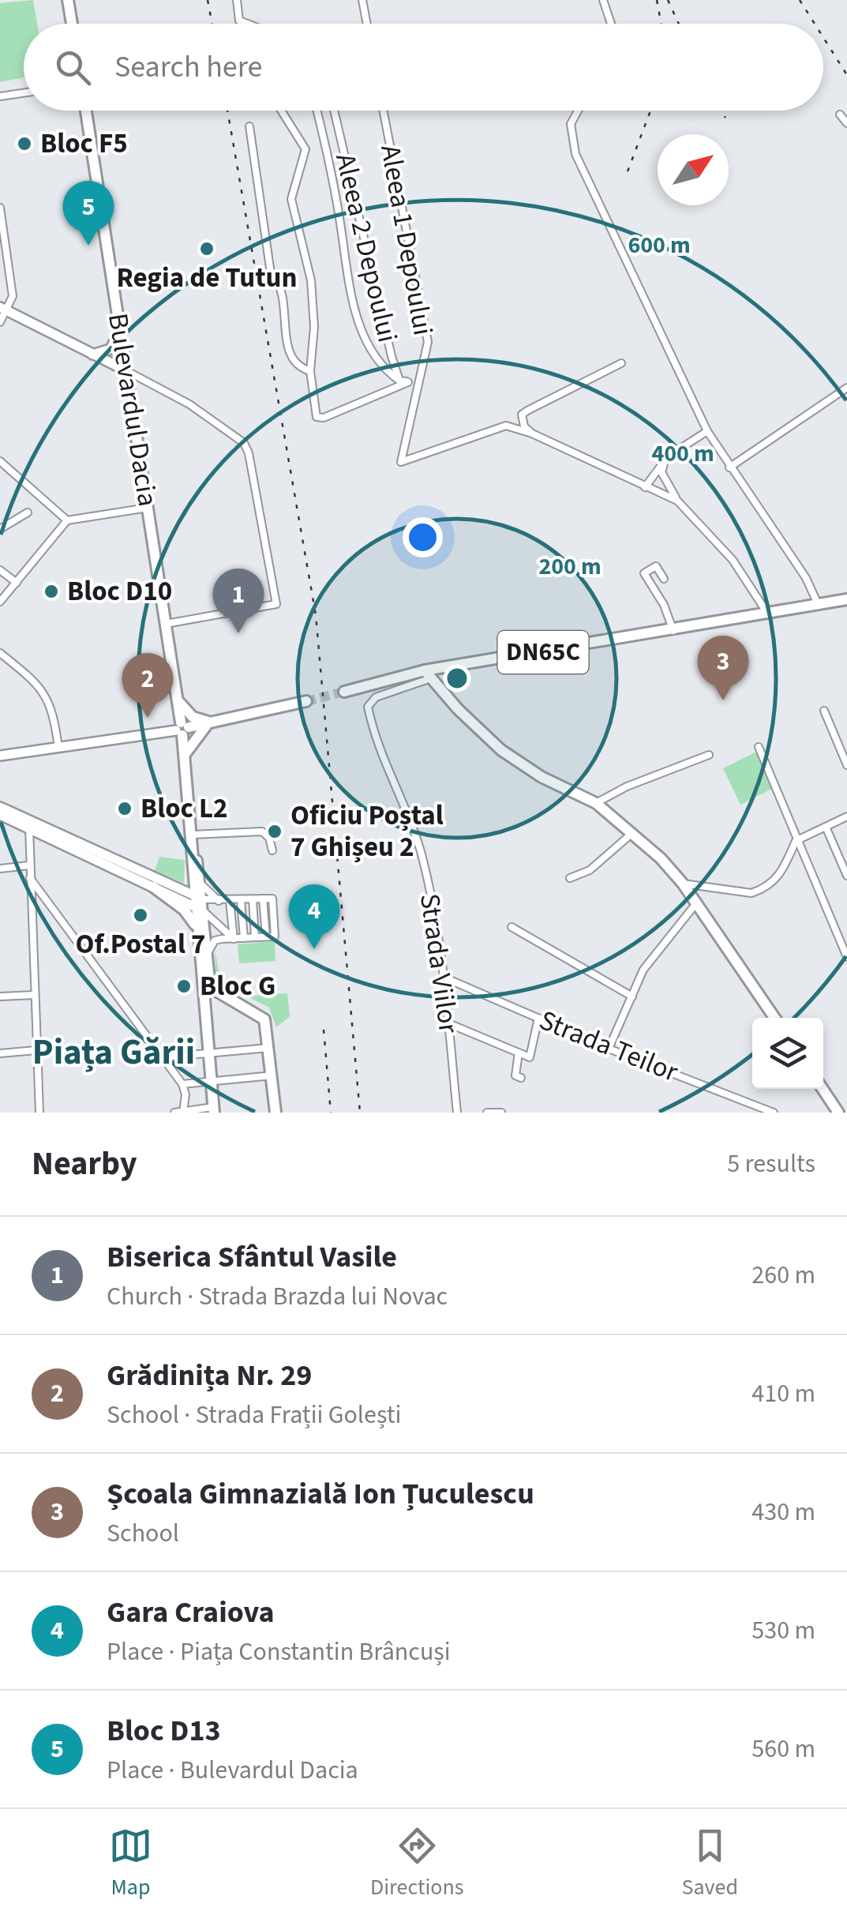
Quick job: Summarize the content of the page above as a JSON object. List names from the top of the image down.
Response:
{
  "streets": {
    "main road": ["Bulevardul Dacia", "DN65C"],
    "street": [
      "Aleea 1 Depoului",
      "Aleea 2 Depoului",
      "Strada Viilor",
      "Strada Teilor"
    ]
  },
  "crossings": [
    ["Aleea 1 Depoului", "Aleea 2 Depoului"],
    ["DN65C", "Strada Viilor"],
    ["Strada Viilor", "Strada Teilor"]
  ],
  "districts": ["Piața Gării"],
  "places": [
    "Bloc F5",
    "Regia de Tutun",
    "Bloc D10",
    "Bloc L2",
    "Oficiu Poștal 7 Ghișeu 2",
    "Of.Postal 7",
    "Bloc G"
  ],
  "north": "top right",
  "page": {
    "search": "Search here",
    "pins": [
      "5",
      "1",
      "3",
      "2",
      "4"
    ],
    "heading": ["Nearby", "5 results"],
    "list": [
      {
        "mark": "1",
        "name": "Biserica Sfântul Vasile",
        "note": "Church · Strada Brazda lui Novac",
        "value": "260 m"
      },
      {
        "mark": "2",
        "name": "Grădinița Nr. 29",
        "note": "School · Strada Frații Golești",
        "value": "410 m"
      },
      {
        "mark": "3",
        "name": "Școala Gimnazială Ion Țuculescu",
        "note": "School",
        "value": "430 m"
      },
      {
        "mark": "4",
        "name": "Gara Craiova",
        "note": "Place · Piața Constantin Brâncuși",
        "value": "530 m"
      },
      {
        "mark": "5",
        "name": "Bloc D13",
        "note": "Place · Bulevardul Dacia",
        "value": "560 m"
      }
    ],
    "nav": ["Map", "Directions", "Saved"]
  },
  "rings": ["600 m", "400 m", "200 m"]
}
